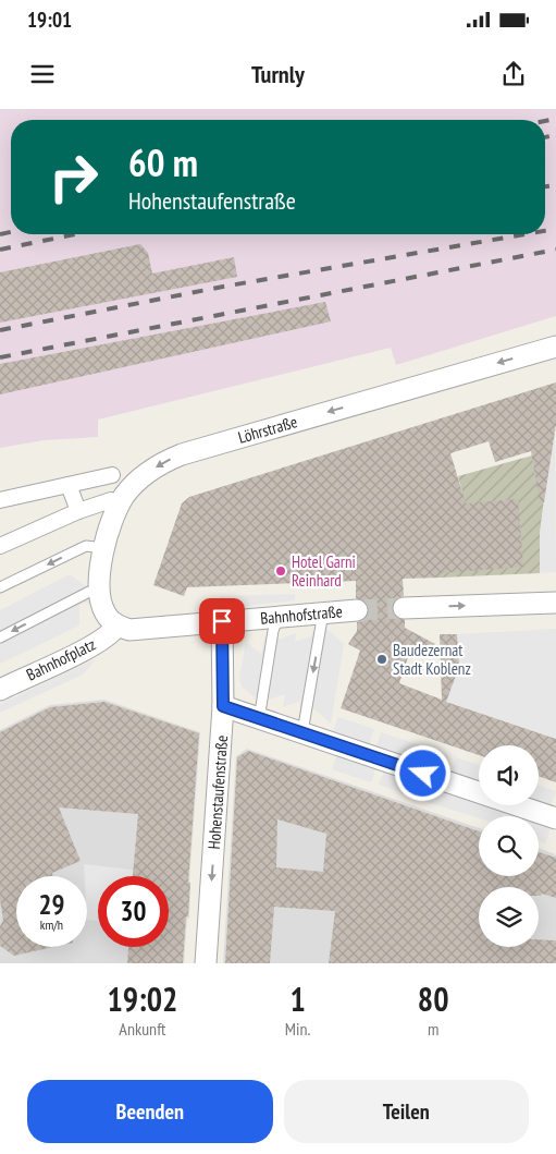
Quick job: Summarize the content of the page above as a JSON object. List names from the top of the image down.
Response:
{
  "streets": {
    "street": [
      "Löhrstraße",
      "Bahnhofstraße",
      "Bahnhofplatz",
      "Hohenstaufenstraße"
    ]
  },
  "crossings": [
    ["Löhrstraße", "Bahnhofstraße"],
    ["Löhrstraße", "Bahnhofplatz"],
    ["Bahnhofstraße", "Bahnhofplatz"],
    ["Bahnhofstraße", "Hohenstaufenstraße"]
  ],
  "one_way": ["Hohenstaufenstraße"],
  "places": ["Hotel Garni Reinhard", "Baudezernat Stadt Koblenz"],
  "page": {
    "status": "19:01",
    "header": "Turnly",
    "turn": ["60 m", "Hohenstaufenstraße"],
    "speed": "29 km/h",
    "limit": "30",
    "eta": [
      "19:02",
      "Ankunft",
      "1",
      "Min.",
      "80",
      "m"
    ],
    "buttons": ["Beenden", "Teilen"]
  }
}
